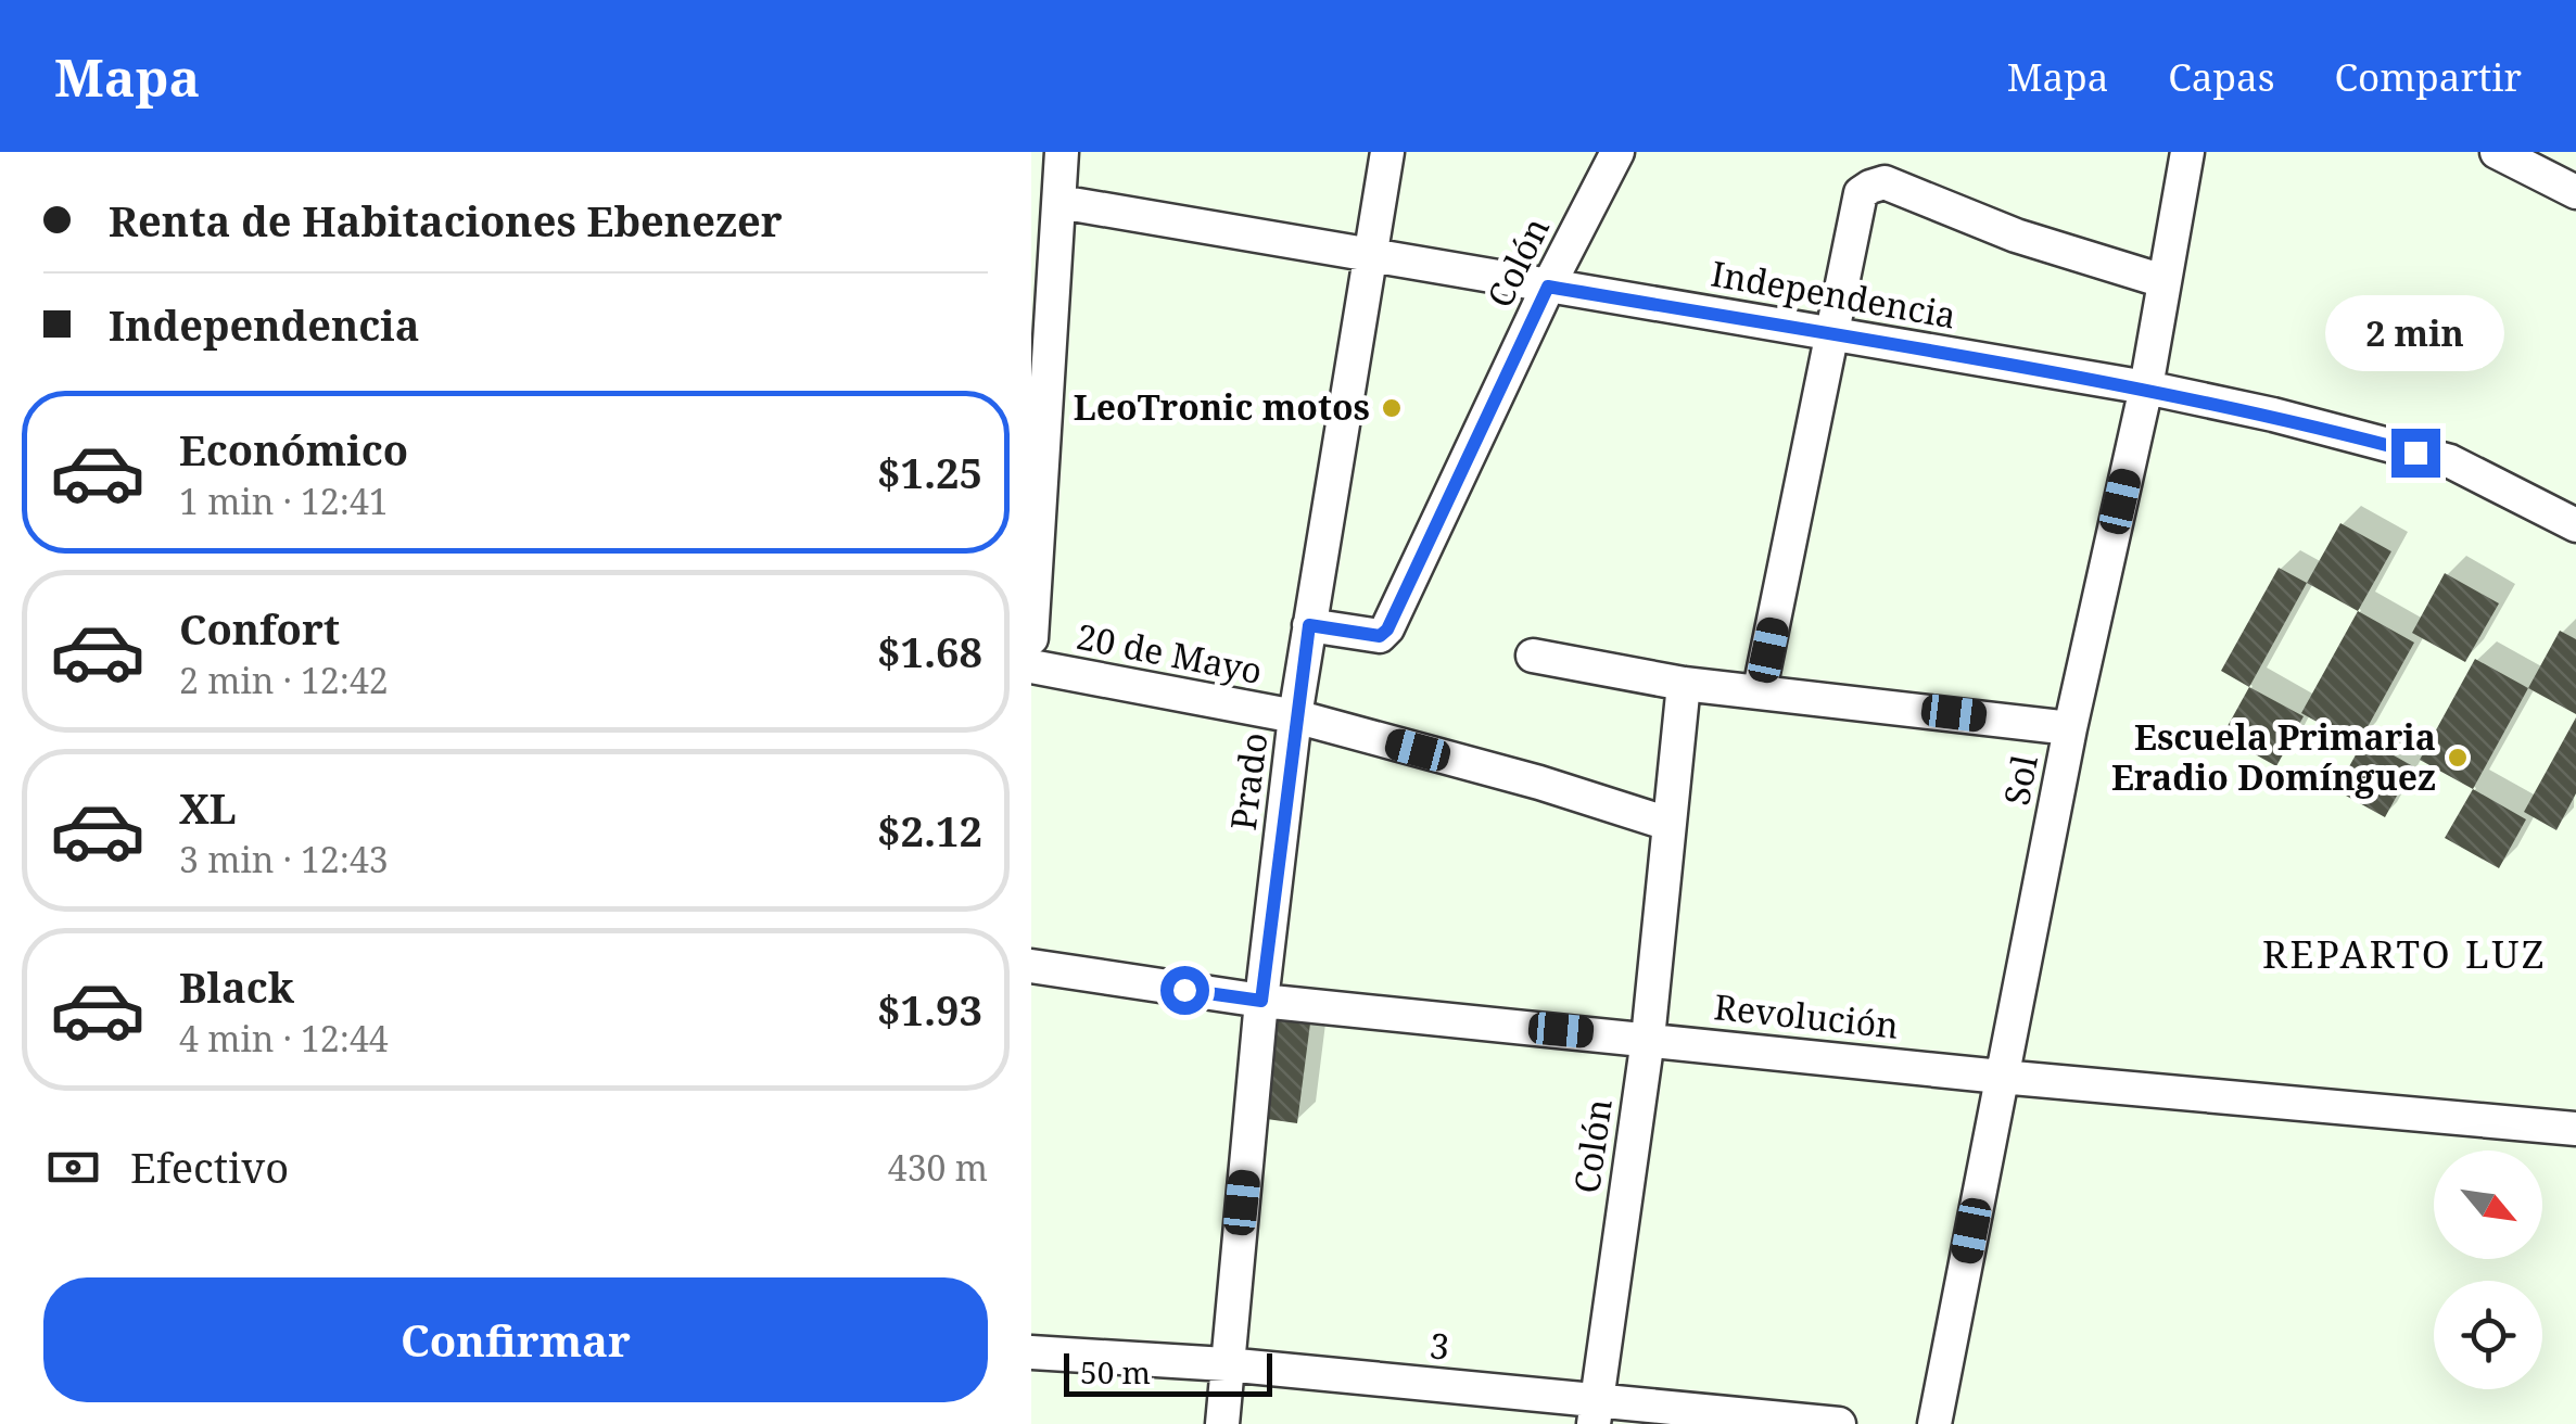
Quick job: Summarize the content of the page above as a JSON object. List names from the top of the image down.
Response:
{
  "streets": {
    "street": [
      "Colón",
      "Independencia",
      "20 de Mayo",
      "Sol",
      "Prado",
      "Revolución",
      "3"
    ]
  },
  "crossings": [
    ["Colón", "Independencia"],
    ["Colón", "20 de Mayo"],
    ["Colón", "Prado"],
    ["Colón", "Revolución"],
    ["Colón", "3"],
    ["Independencia", "Sol"],
    ["Independencia", "Prado"],
    ["20 de Mayo", "Prado"],
    ["Sol", "Revolución"],
    ["Prado", "Revolución"],
    ["Prado", "3"]
  ],
  "districts": ["REPARTO LUZ"],
  "places": ["LeoTronic motos", "Escuela Primaria Eradio Domínguez"],
  "scale_bar": "50 m",
  "north": "bottom right",
  "page": {
    "header": "Mapa",
    "nav": ["Mapa", "Capas", "Compartir"],
    "banner": ["Renta de Habitaciones Ebenezer", "Independencia"],
    "bubble": "2 min",
    "list": [
      {
        "name": "Económico",
        "note": "1 min · 12:41",
        "value": "$1.25"
      },
      {
        "name": "Confort",
        "note": "2 min · 12:42",
        "value": "$1.68"
      },
      {
        "name": "XL",
        "note": "3 min · 12:43",
        "value": "$2.12"
      },
      {
        "name": "Black",
        "note": "4 min · 12:44",
        "value": "$1.93"
      }
    ],
    "pay": ["Efectivo", "430 m"],
    "buttons": "Confirmar",
    "scale": "50 m"
  }
}
